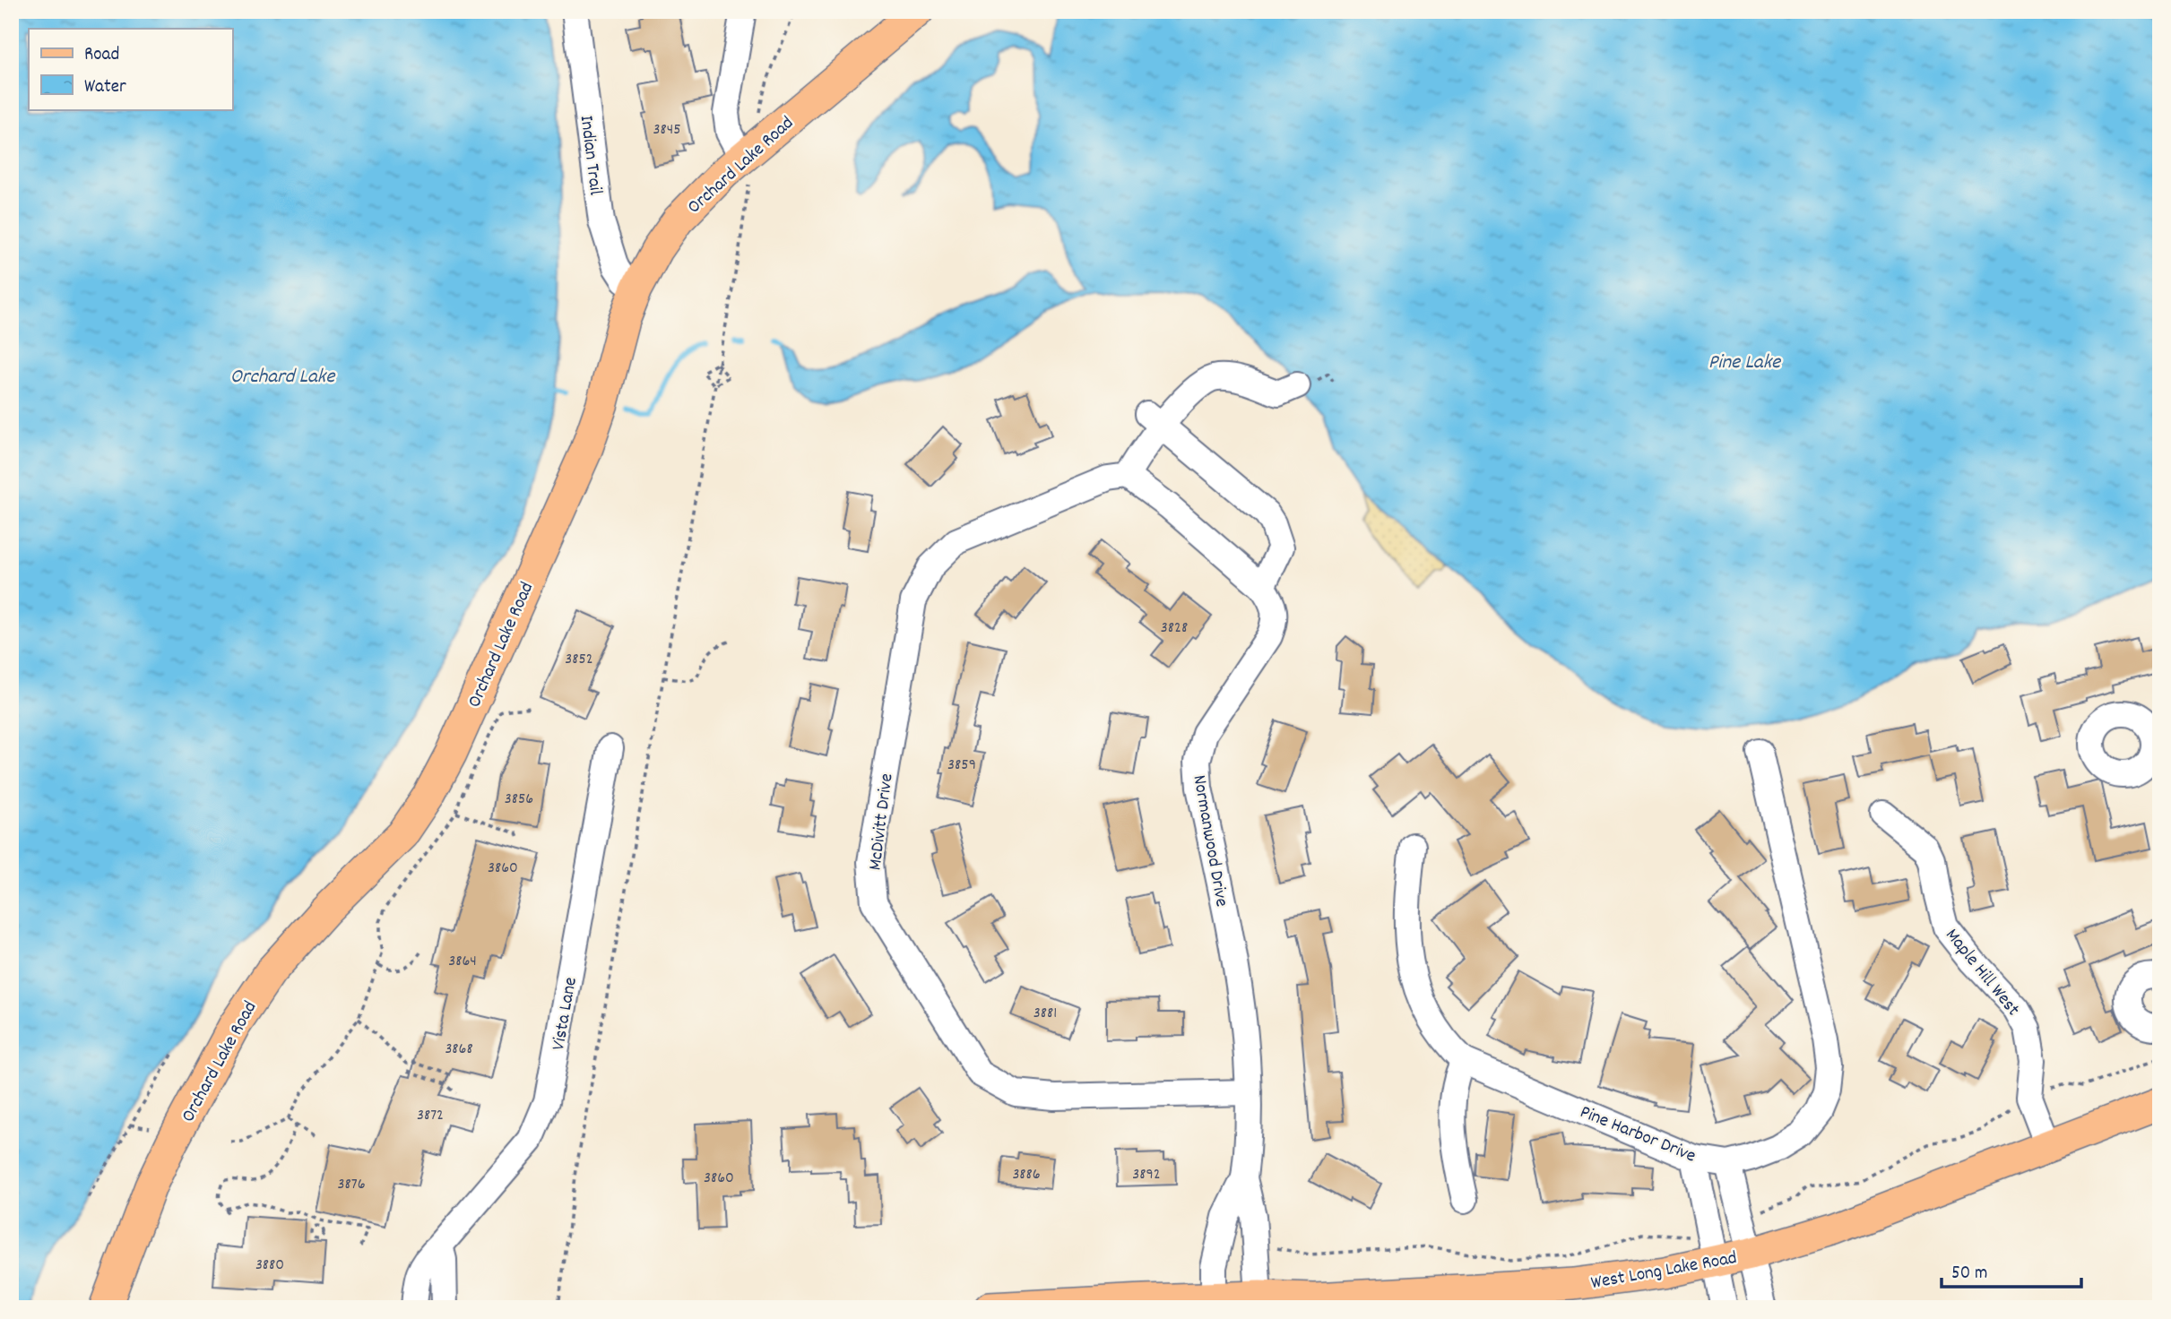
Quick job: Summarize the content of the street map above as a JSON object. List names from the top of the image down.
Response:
{
  "streets": {
    "main road": ["Orchard Lake Road", "West Long Lake Road"],
    "street": [
      "Indian Trail",
      "McDivitt Drive",
      "Normanwood Drive",
      "Maple Hill West",
      "Vista Lane",
      "Pine Harbor Drive"
    ]
  },
  "crossings": [
    ["Indian Trail", "Orchard Lake Road"],
    ["McDivitt Drive", "Normanwood Drive"],
    ["Normanwood Drive", "West Long Lake Road"],
    ["Maple Hill West", "West Long Lake Road"]
  ],
  "water": ["Pine Lake", "Orchard Lake"],
  "house_numbers": [
    "3845",
    "3828",
    "3852",
    "3859",
    "3856",
    "3860",
    "3864",
    "3881",
    "3868",
    "3872",
    "3886",
    "3892",
    "3860",
    "3876",
    "3880"
  ],
  "legend": ["Road", "Water"],
  "scale_bar": "50 m"
}
